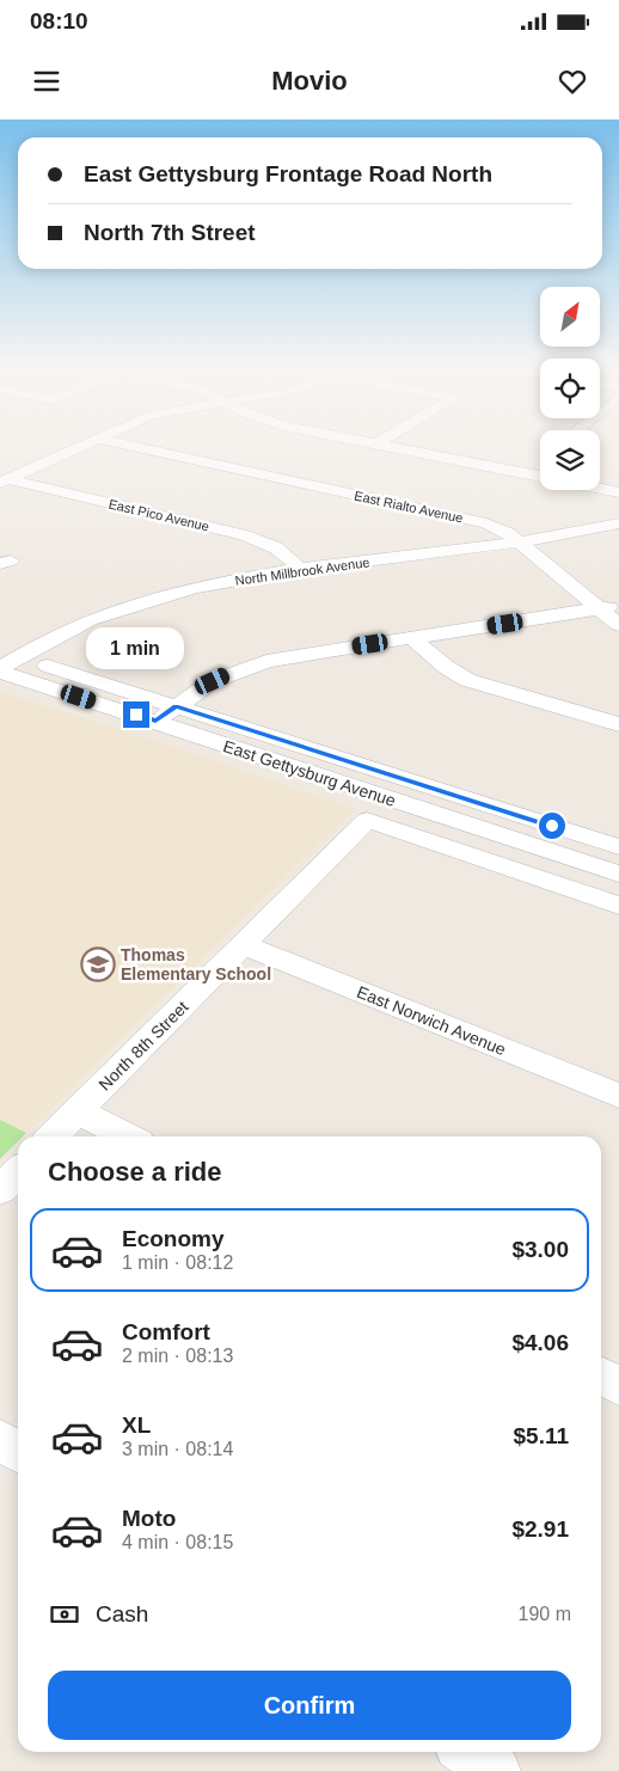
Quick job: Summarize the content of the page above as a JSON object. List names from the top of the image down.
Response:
{
  "streets": {
    "street": [
      "East Rialto Avenue",
      "East Pico Avenue",
      "North Millbrook Avenue",
      "East Gettysburg Avenue",
      "East Norwich Avenue",
      "North 8th Street"
    ]
  },
  "crossings": [
    ["East Rialto Avenue", "North Millbrook Avenue"],
    ["East Pico Avenue", "North Millbrook Avenue"],
    ["North Millbrook Avenue", "East Gettysburg Avenue"],
    ["East Norwich Avenue", "North 8th Street"]
  ],
  "places": {
    "school or university": ["Thomas Elementary School"]
  },
  "north": "top right",
  "page": {
    "status": "08:10",
    "header": "Movio",
    "banner": ["East Gettysburg Frontage Road North", "North 7th Street"],
    "bubble": "1 min",
    "heading": "Choose a ride",
    "list": [
      {
        "name": "Economy",
        "note": "1 min · 08:12",
        "value": "$3.00"
      },
      {
        "name": "Comfort",
        "note": "2 min · 08:13",
        "value": "$4.06"
      },
      {
        "name": "XL",
        "note": "3 min · 08:14",
        "value": "$5.11"
      },
      {
        "name": "Moto",
        "note": "4 min · 08:15",
        "value": "$2.91"
      }
    ],
    "pay": ["Cash", "190 m"],
    "buttons": "Confirm"
  }
}
